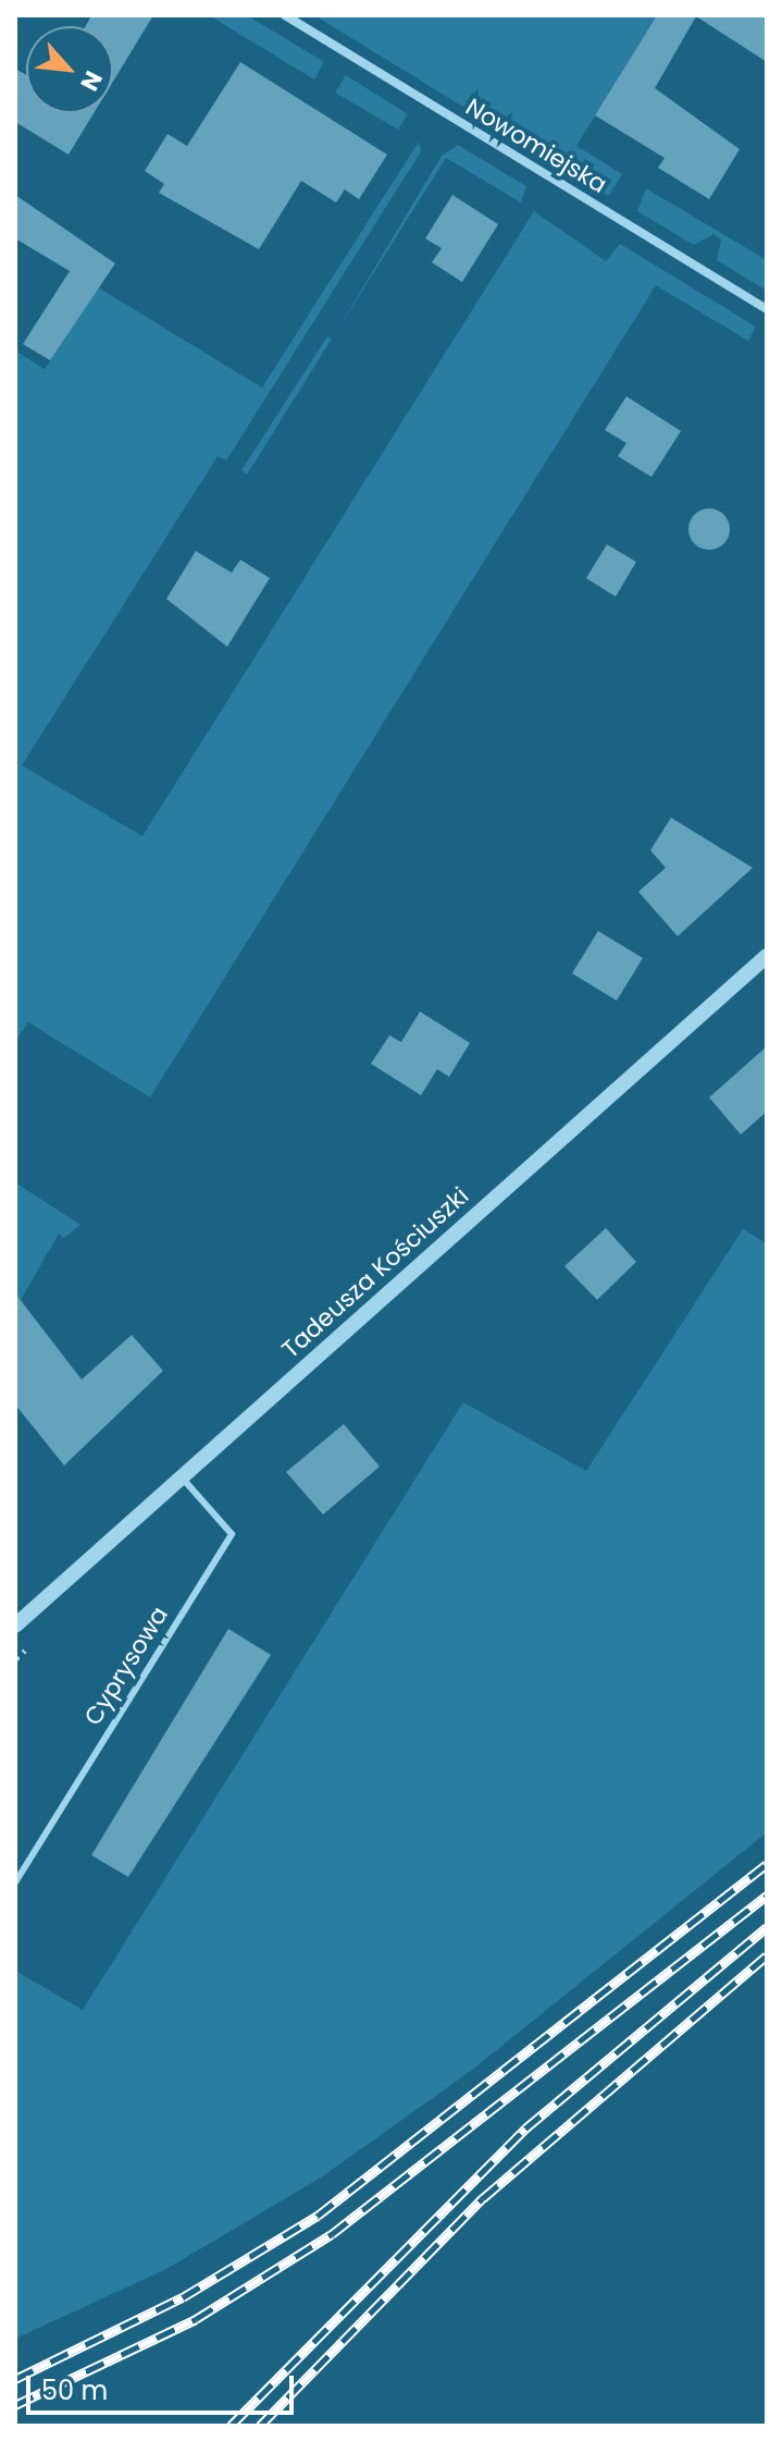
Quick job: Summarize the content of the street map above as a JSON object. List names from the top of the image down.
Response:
{
  "streets": {
    "street": ["Nowomiejska", "Tadeusza Kościuszki"],
    "lane": ["Cyprysowa"]
  },
  "crossings": [
    ["Tadeusza Kościuszki", "Cyprysowa"]
  ],
  "scale_bar": "50 m",
  "north": "bottom right"
}
